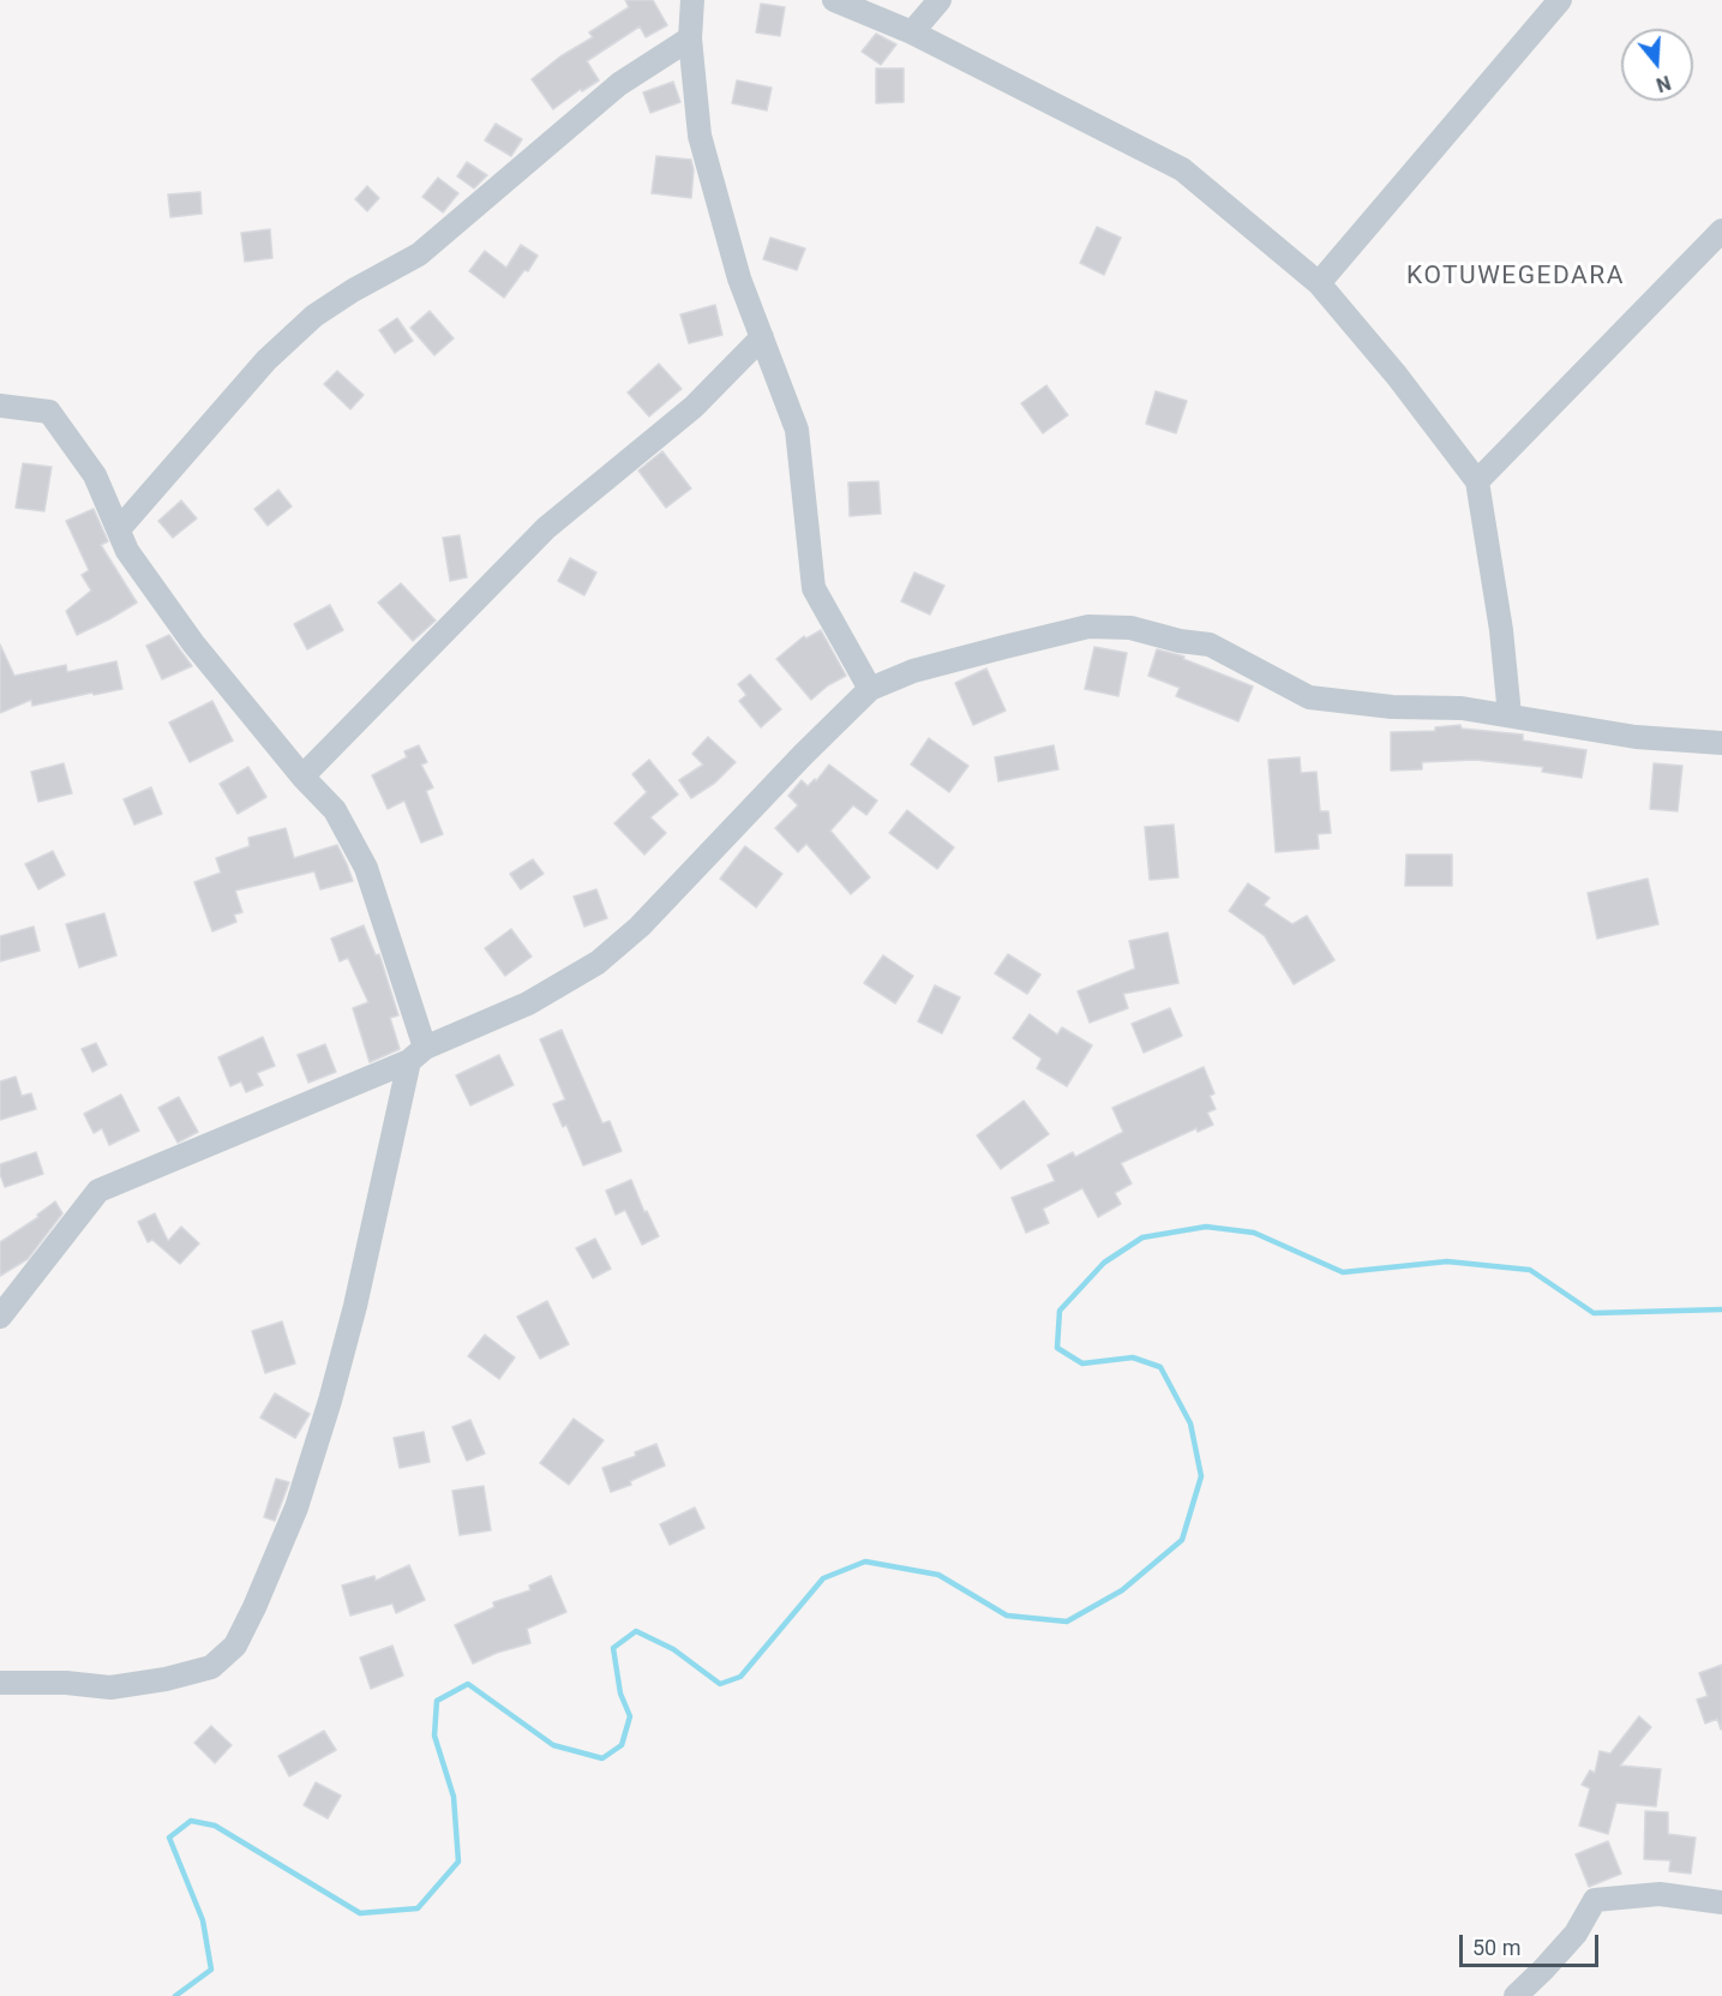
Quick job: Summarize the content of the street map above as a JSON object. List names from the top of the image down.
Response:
{
  "districts": ["KOTUWEGEDARA"],
  "scale_bar": "50 m",
  "north": "bottom"
}
